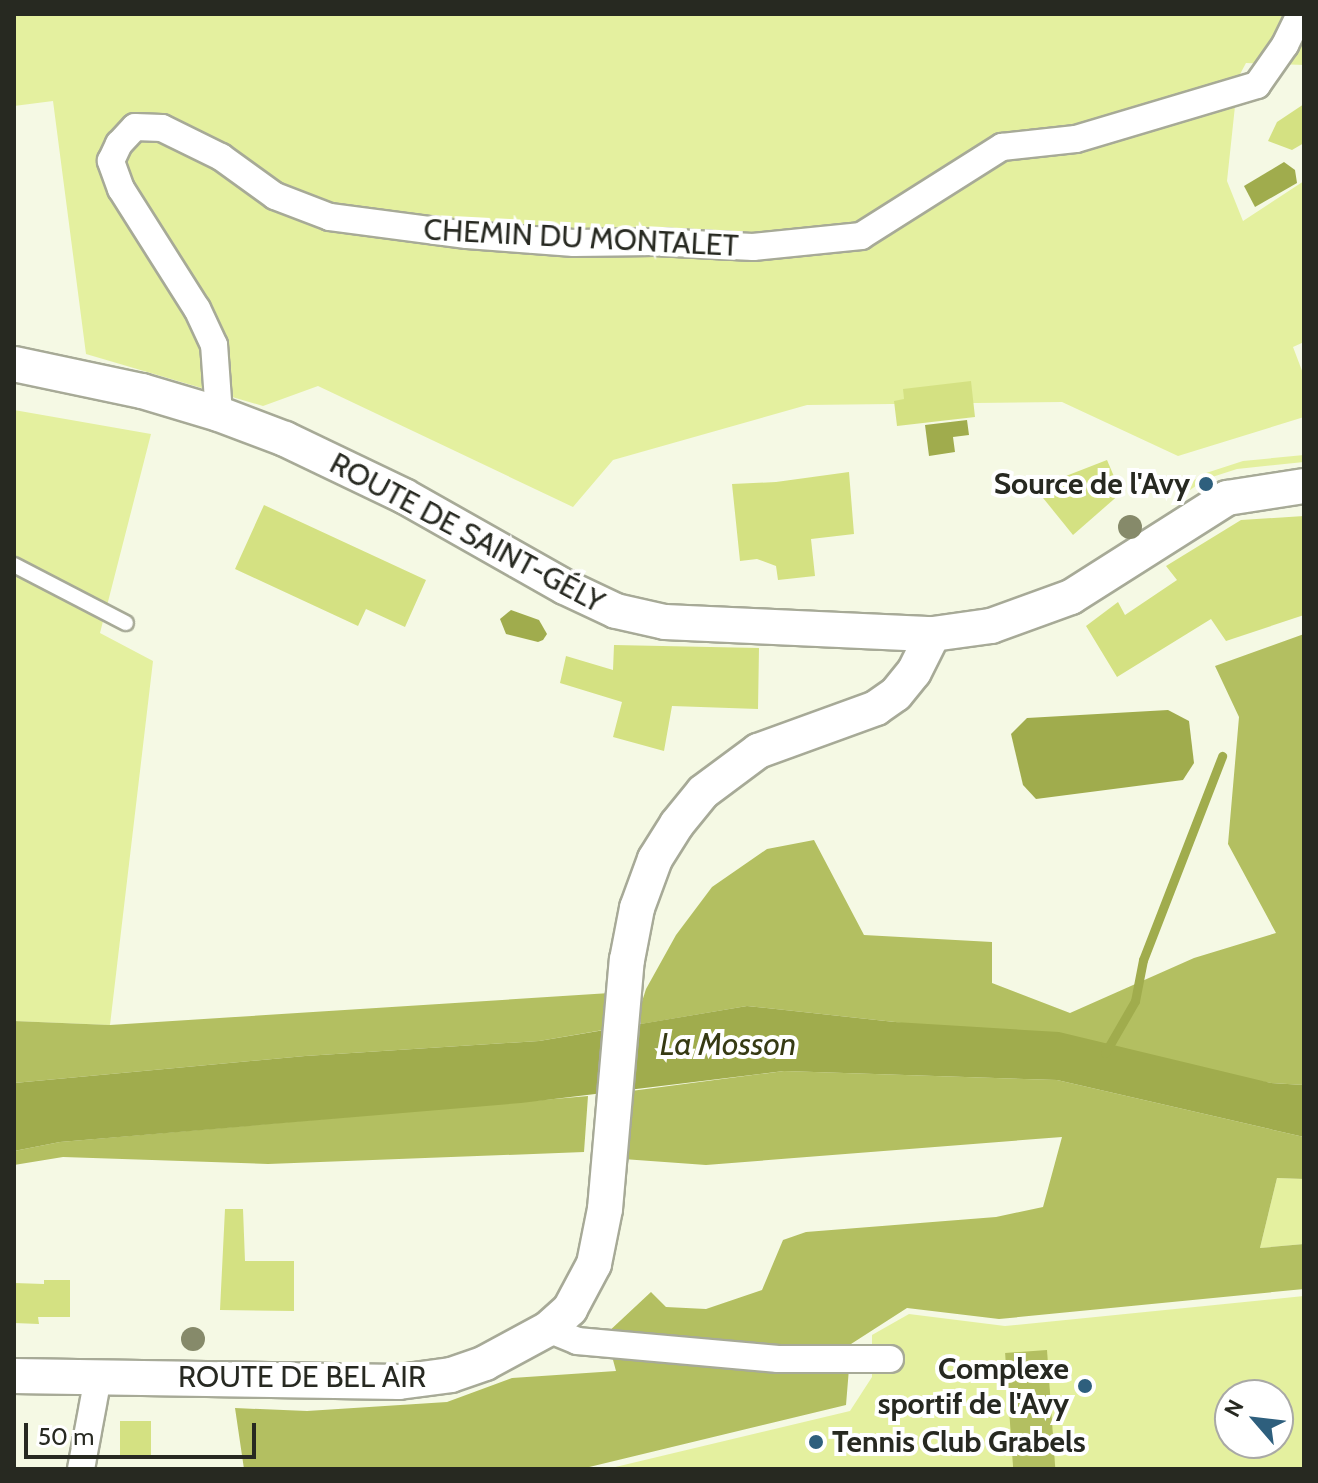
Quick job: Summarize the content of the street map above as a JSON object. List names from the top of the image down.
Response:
{
  "streets": {
    "street": ["CHEMIN DU MONTALET", "ROUTE DE SAINT-GÉLY", "ROUTE DE BEL AIR"]
  },
  "crossings": [
    ["CHEMIN DU MONTALET", "ROUTE DE SAINT-GÉLY"]
  ],
  "water": ["La Mosson"],
  "places": ["Source de l'Avy", "Complexe sportif de l'Avy", "Tennis Club Grabels"],
  "scale_bar": "50 m",
  "north": "top left"
}
